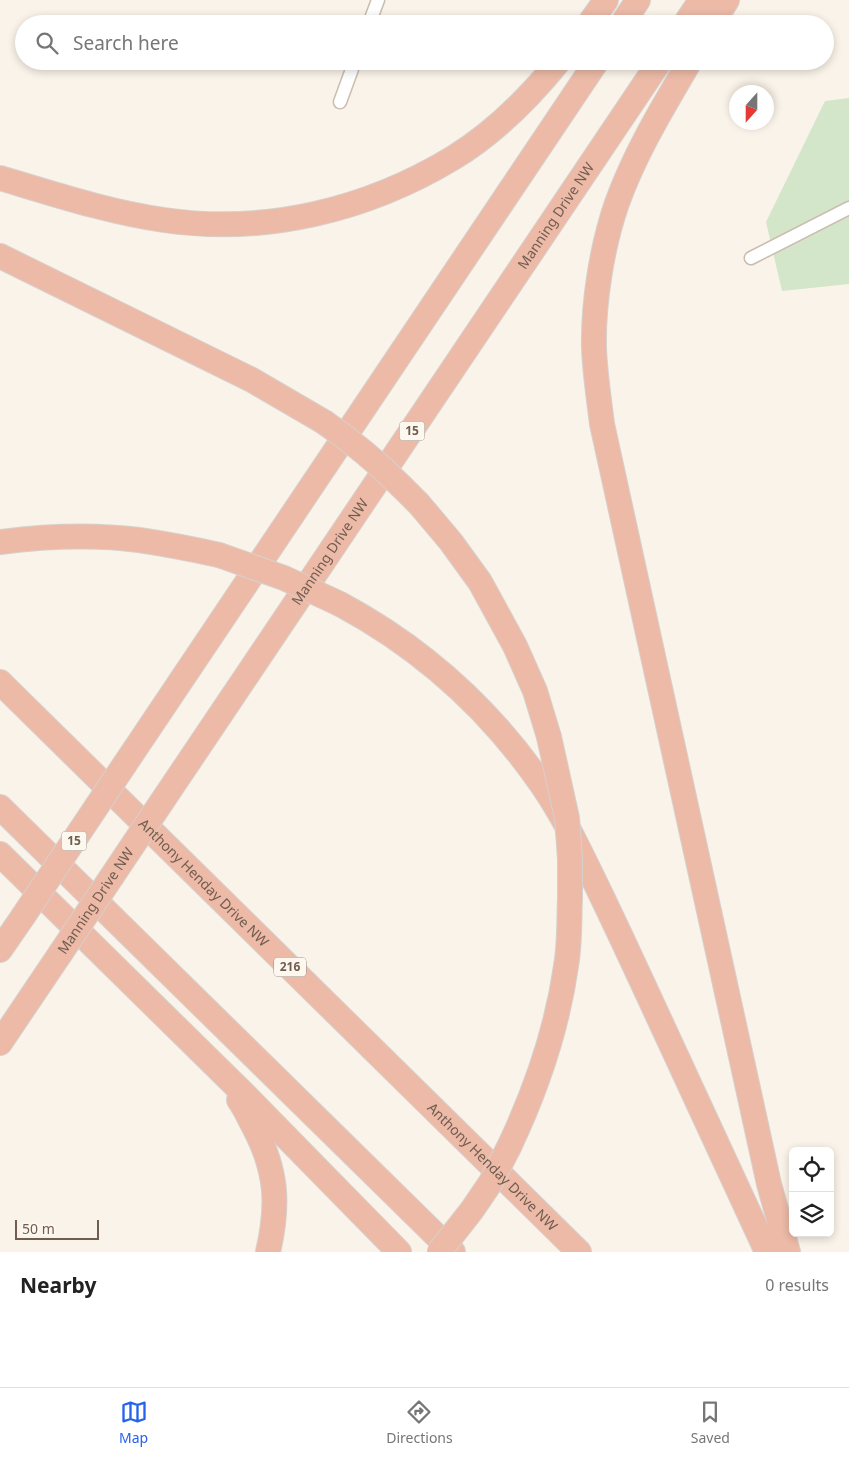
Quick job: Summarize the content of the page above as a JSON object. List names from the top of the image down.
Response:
{
  "streets": {
    "highway": [
      "Manning Drive NW",
      "15",
      "Anthony Henday Drive NW",
      "216"
    ]
  },
  "scale_bar": "50 m",
  "north": "bottom",
  "page": {
    "search": "Search here",
    "scale": "50 m",
    "heading": ["Nearby", "0 results"],
    "nav": ["Map", "Directions", "Saved"]
  }
}
